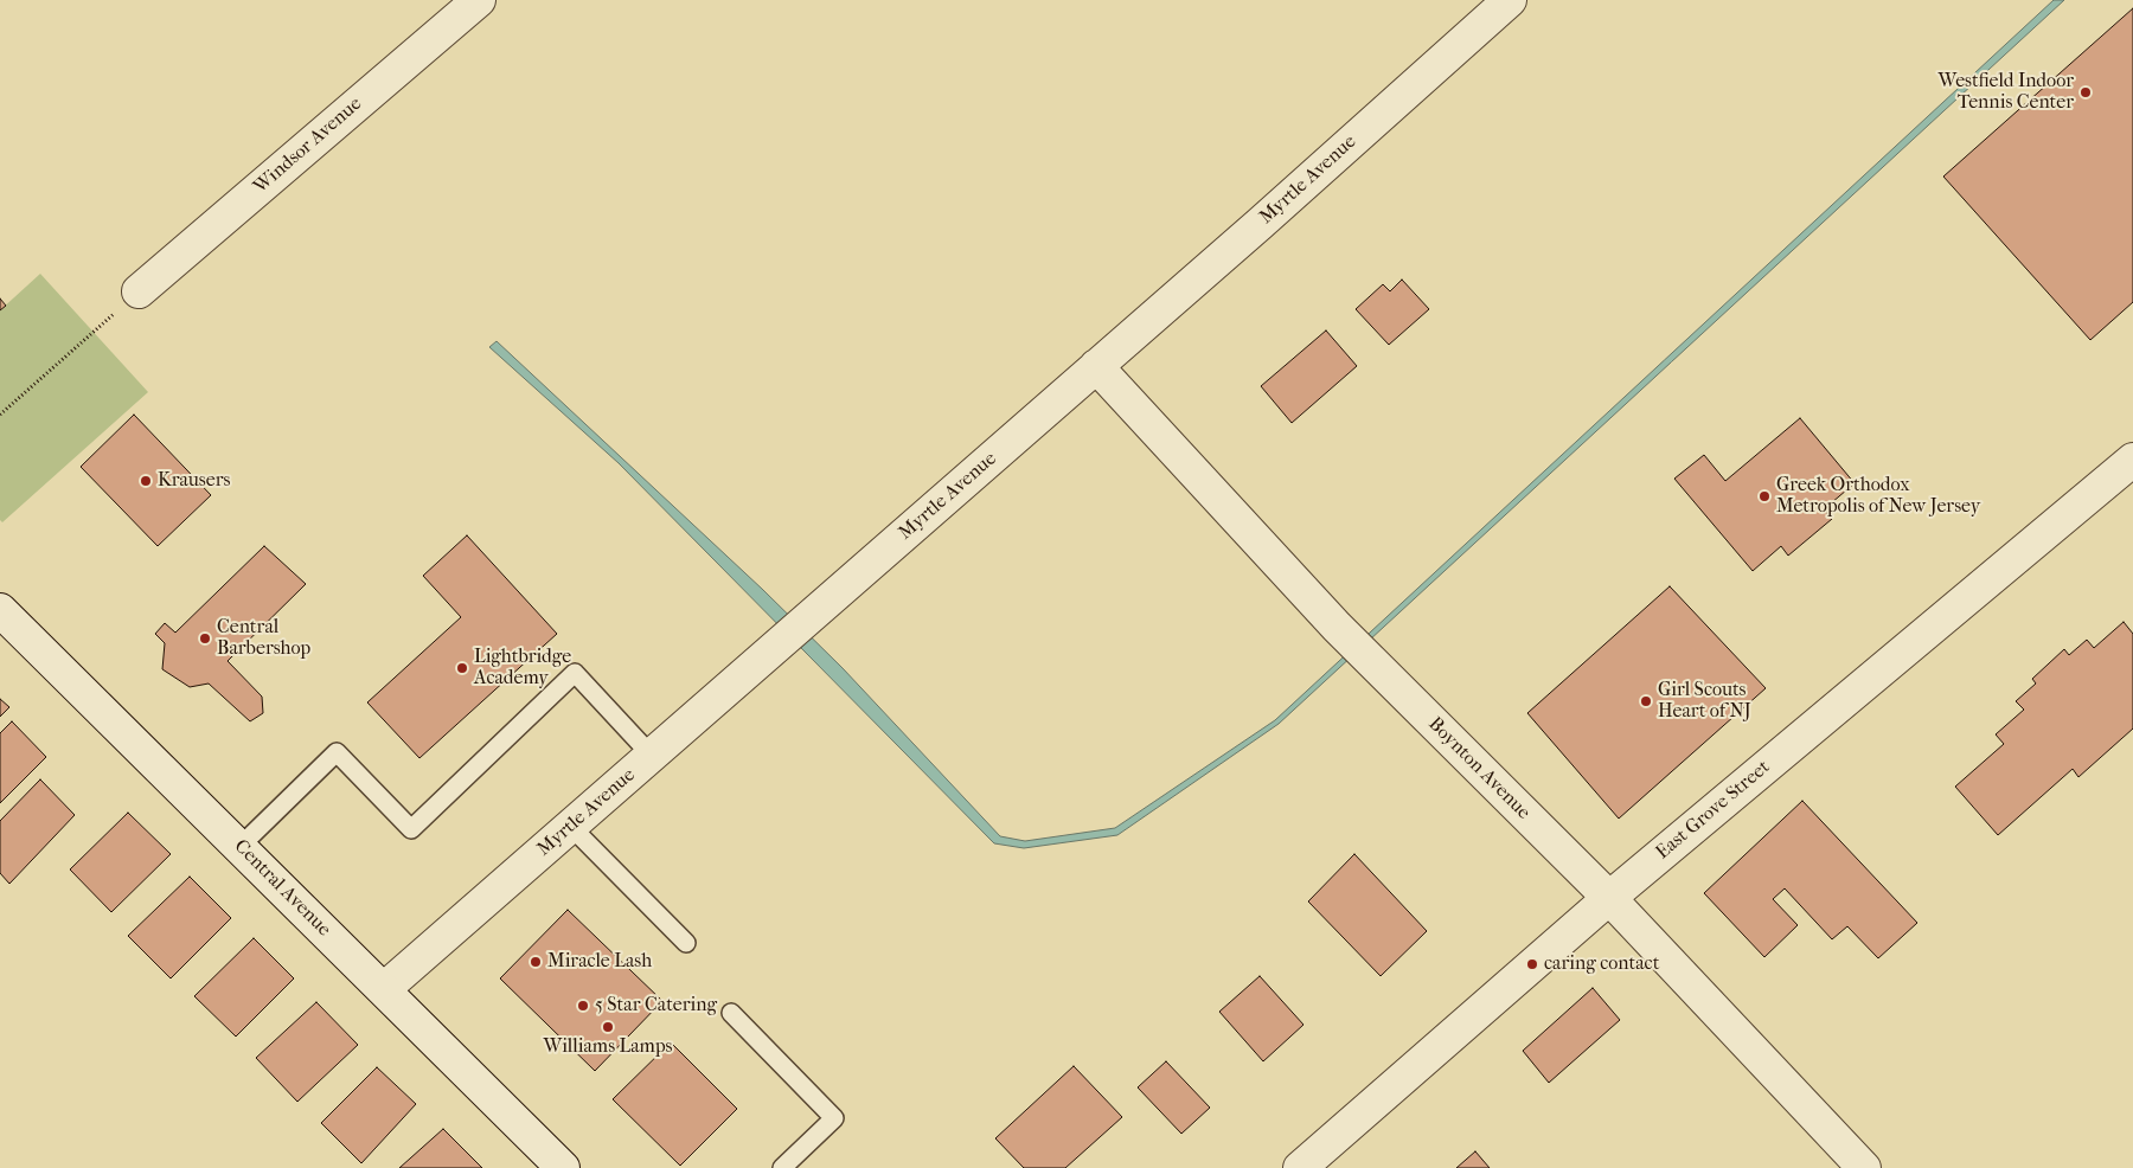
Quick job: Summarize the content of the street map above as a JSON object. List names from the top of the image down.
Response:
{
  "streets": {
    "street": [
      "Windsor Avenue",
      "Myrtle Avenue",
      "Boynton Avenue",
      "East Grove Street",
      "Central Avenue"
    ]
  },
  "crossings": [
    ["Myrtle Avenue", "Boynton Avenue"],
    ["Myrtle Avenue", "Central Avenue"],
    ["Boynton Avenue", "East Grove Street"]
  ],
  "places": [
    "Westfield Indoor Tennis Center",
    "Krausers",
    "Greek Orthodox Metropolis of New Jersey",
    "Central Barbershop",
    "Lightbridge Academy",
    "Girl Scouts Heart of NJ",
    "Miracle Lash",
    "caring contact",
    "5 Star Catering",
    "Williams Lamps"
  ]
}
